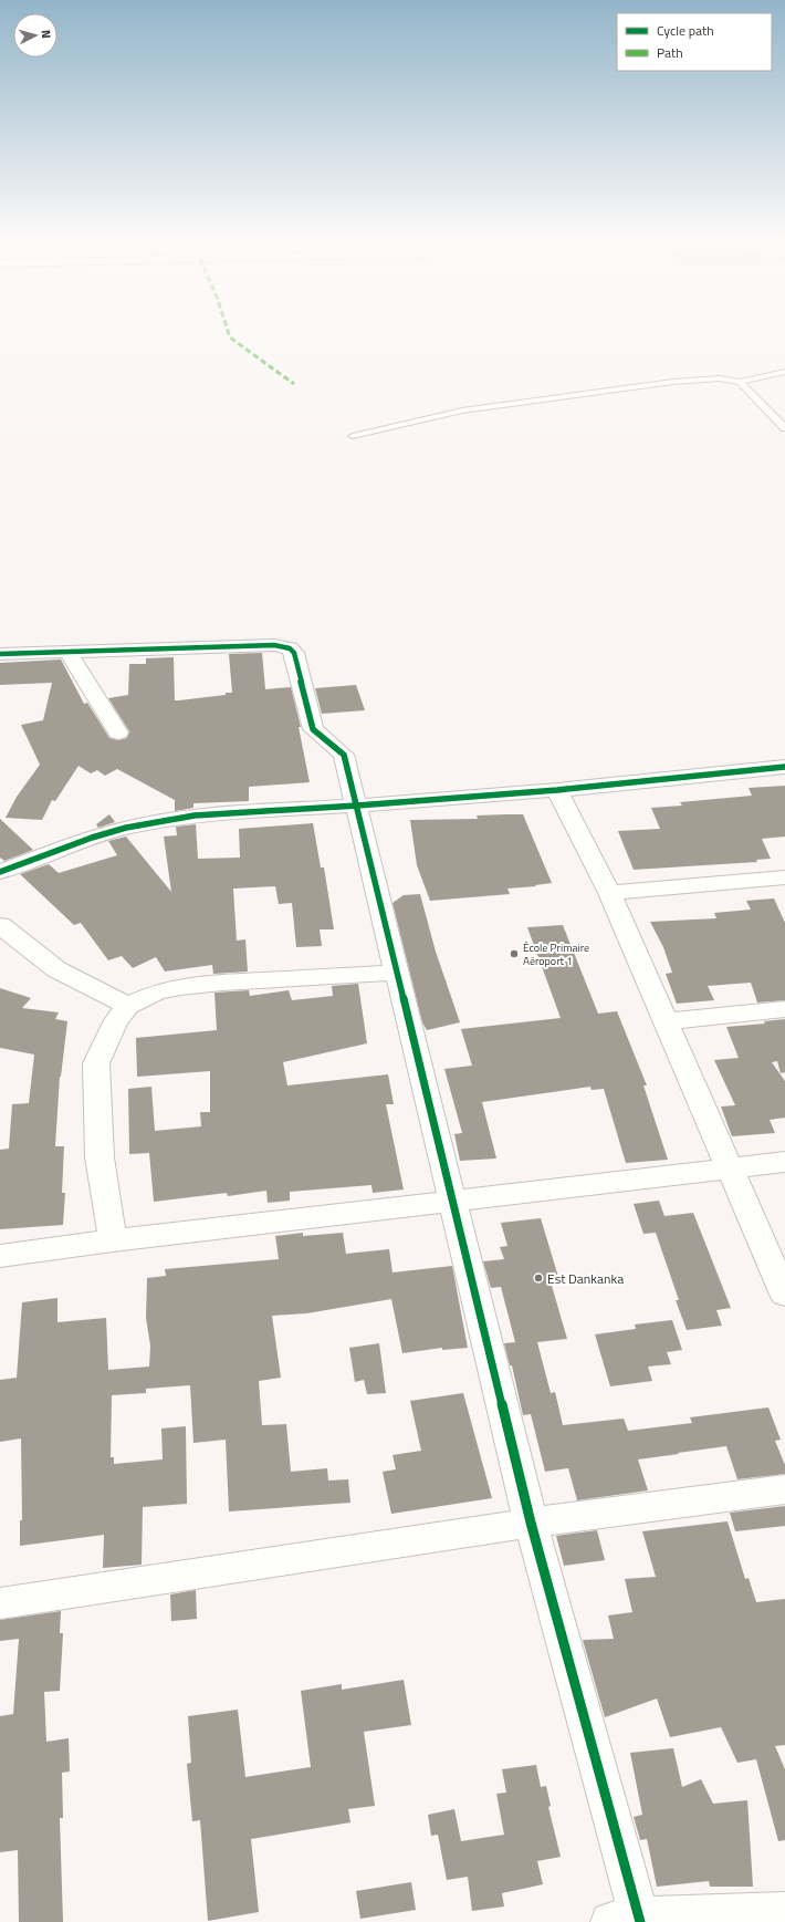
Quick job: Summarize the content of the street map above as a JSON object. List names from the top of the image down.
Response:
{
  "places": ["École Primaire Aéroport 1", "Est Dankanka"],
  "legend": ["Cycle path", "Path"],
  "north": "right"
}
